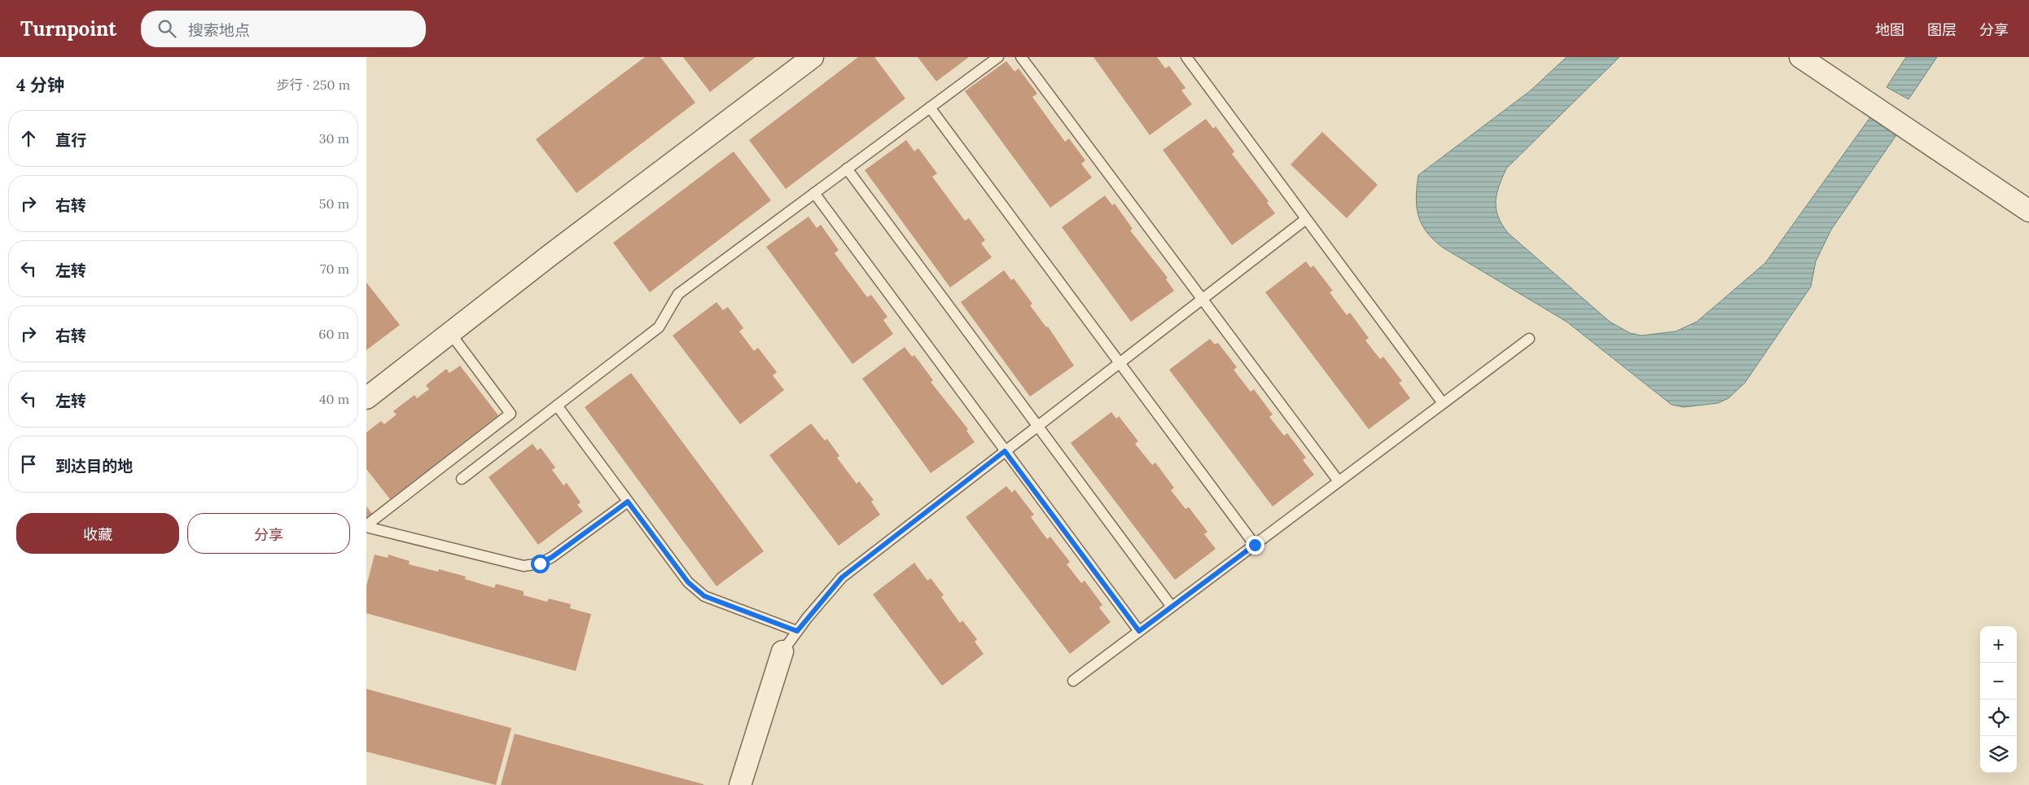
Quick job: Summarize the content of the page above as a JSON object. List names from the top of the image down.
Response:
{
  "page": {
    "header": "Turnpoint",
    "search": "搜索地点",
    "nav": ["地图", "图层", "分享"],
    "heading": ["4 分钟", "步行 · 250 m"],
    "list": [
      ["直行", "30 m"],
      ["右转", "50 m"],
      ["左转", "70 m"],
      ["右转", "60 m"],
      ["左转", "40 m"],
      "到达目的地"
    ],
    "buttons": ["收藏", "分享"],
    "map_buttons": ["+", "−"]
  }
}
